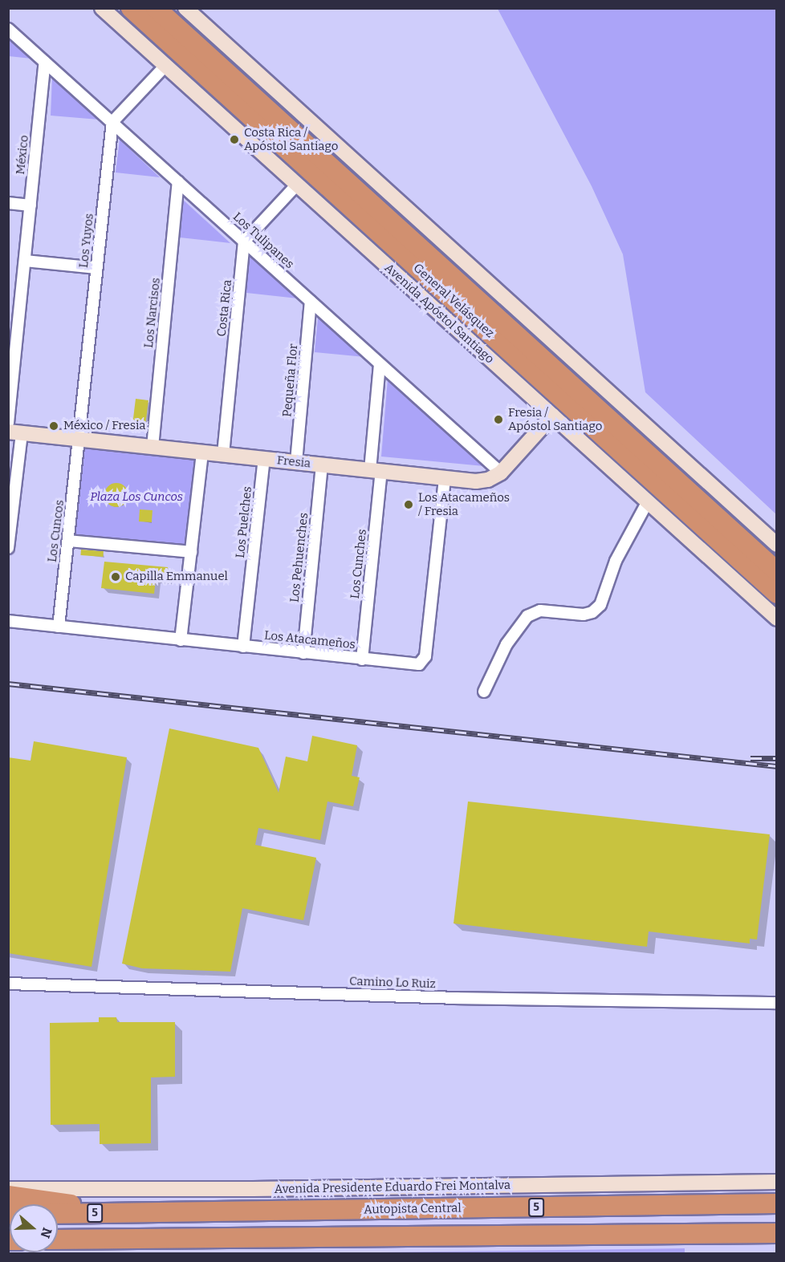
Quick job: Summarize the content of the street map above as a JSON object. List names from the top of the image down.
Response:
{
  "streets": {
    "highway": ["General Velásquez", "5", "Autopista Central"],
    "street": [
      "México",
      "Los Yuyos",
      "Los Tulipanes",
      "Costa Rica",
      "Los Narcisos",
      "Avenida Apóstol Santiago",
      "Pequeña Flor",
      "Fresia",
      "Los Puelches",
      "Los Cuncos",
      "Los Pehuenches",
      "Los Cunches",
      "Los Atacameños",
      "Camino Lo Ruiz",
      "Avenida Presidente Eduardo Frei Montalva"
    ]
  },
  "crossings": [
    ["México", "Los Tulipanes"],
    ["Los Yuyos", "Los Tulipanes"],
    ["Los Yuyos", "Fresia"],
    ["Los Yuyos", "Los Cuncos"],
    ["Los Tulipanes", "Costa Rica"],
    ["Los Tulipanes", "Los Narcisos"],
    ["Los Tulipanes", "Pequeña Flor"],
    ["Los Tulipanes", "Fresia"],
    ["Los Tulipanes", "Los Cunches"],
    ["Costa Rica", "Fresia"],
    ["Los Narcisos", "Fresia"],
    ["Avenida Apóstol Santiago", "Fresia"],
    ["Pequeña Flor", "Fresia"],
    ["Fresia", "Los Puelches"],
    ["Fresia", "Los Cuncos"],
    ["Fresia", "Los Pehuenches"],
    ["Fresia", "Los Cunches"],
    ["Fresia", "Los Atacameños"],
    ["Los Puelches", "Los Atacameños"],
    ["Los Cuncos", "Los Atacameños"],
    ["Los Pehuenches", "Los Atacameños"],
    ["Los Cunches", "Los Atacameños"]
  ],
  "parks": ["Plaza Los Cuncos"],
  "places": [
    "Costa Rica / Apóstol Santiago",
    "Fresia / Apóstol Santiago",
    "México / Fresia",
    "Los Atacameños / Fresia",
    "Capilla Emmanuel"
  ],
  "north": "right"
}
